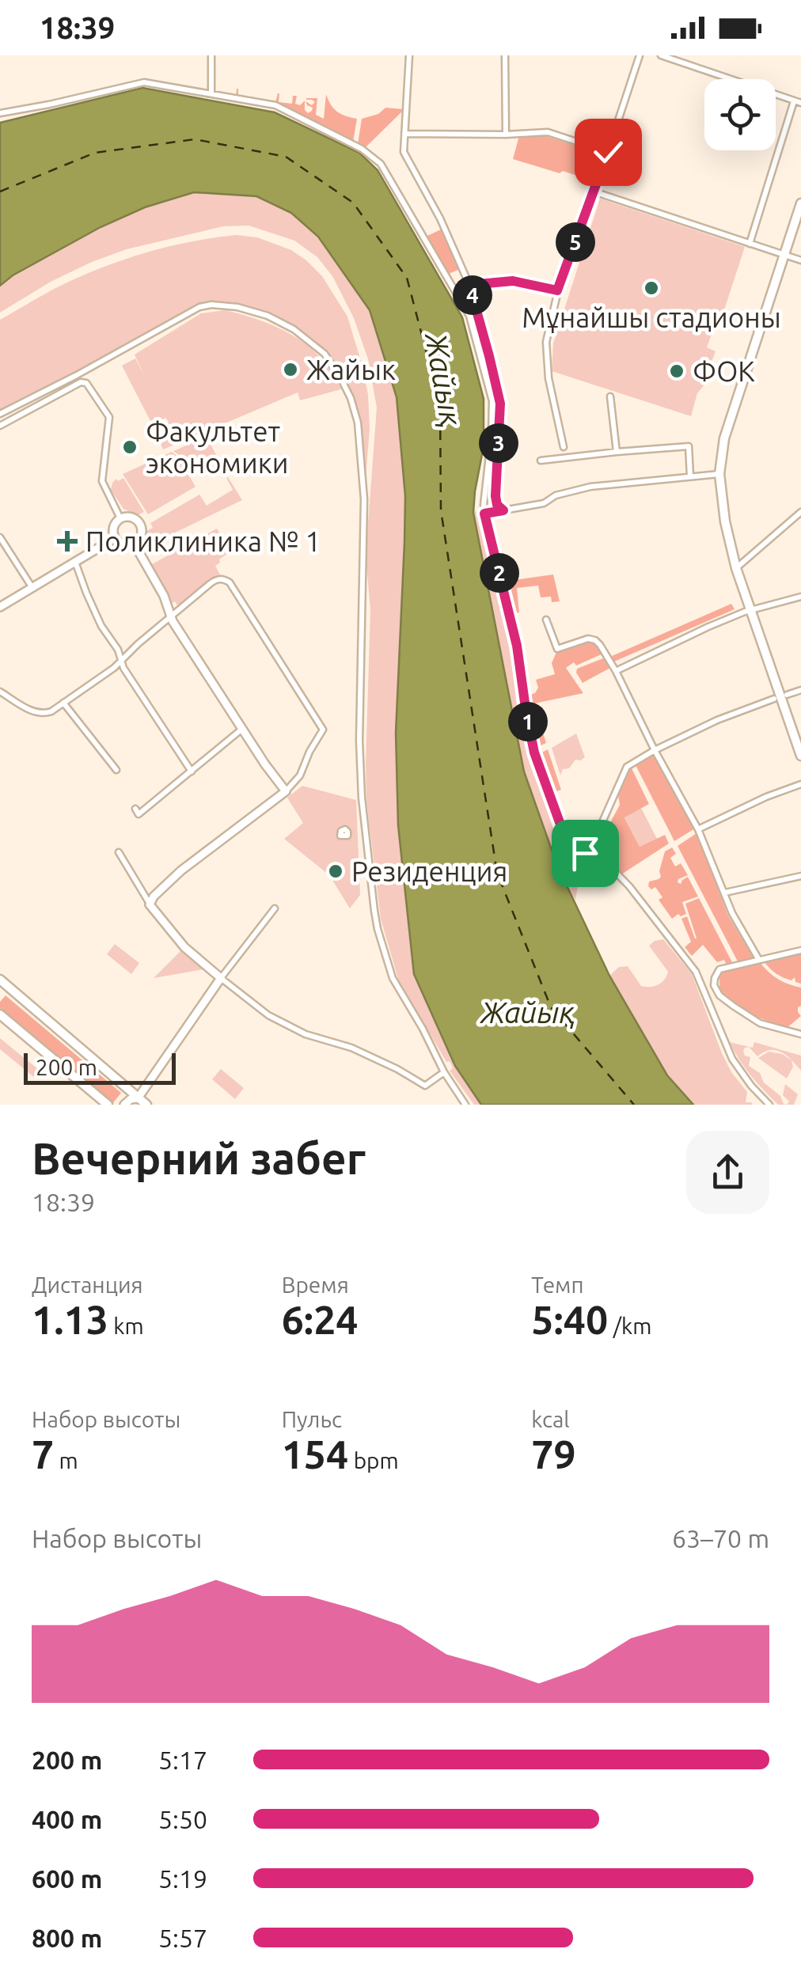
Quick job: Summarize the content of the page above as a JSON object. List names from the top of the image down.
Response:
{
  "water": ["Жайық"],
  "places": {
    "other": [
      "Мұнайшы стадионы",
      "Жайык",
      "ФОК",
      "Факультет экономики",
      "Резиденция"
    ],
    "health": ["Поликлиника № 1"]
  },
  "scale_bar": "200 m",
  "page": {
    "status": "18:39",
    "pins": [
      "5",
      "4",
      "3",
      "2",
      "1"
    ],
    "scale": "200 m",
    "heading": ["Вечерний забег", "18:39"],
    "stats": [
      ["Дистанция", "1.13 km"],
      ["Время", "6:24"],
      ["Темп", "5:40 /km"],
      ["Набор высоты", "7 m"],
      ["Пульс", "154 bpm"],
      ["kcal", "79"]
    ],
    "chart": ["Набор высоты", "63–70 m"],
    "list": [
      {
        "name": "200 m",
        "note": "5:17"
      },
      {
        "name": "400 m",
        "note": "5:50"
      },
      {
        "name": "600 m",
        "note": "5:19"
      },
      {
        "name": "800 m",
        "note": "5:57"
      }
    ]
  }
}
